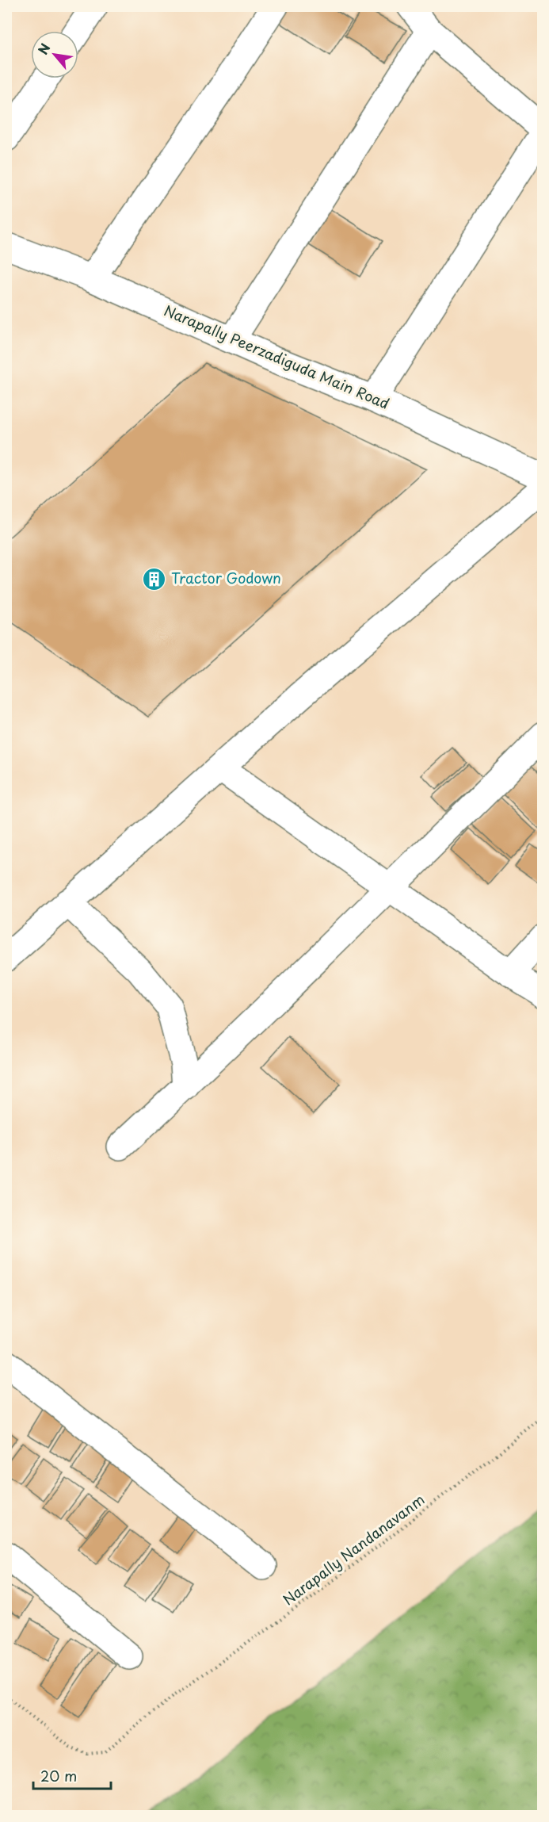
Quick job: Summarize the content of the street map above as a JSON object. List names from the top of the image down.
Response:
{
  "streets": {
    "street": ["Narapally Peerzadiguda Main Road"],
    "path": ["Narapally Nandanavanm"]
  },
  "places": {
    "building": ["Tractor Godown"]
  },
  "scale_bar": "20 m",
  "north": "top left"
}
